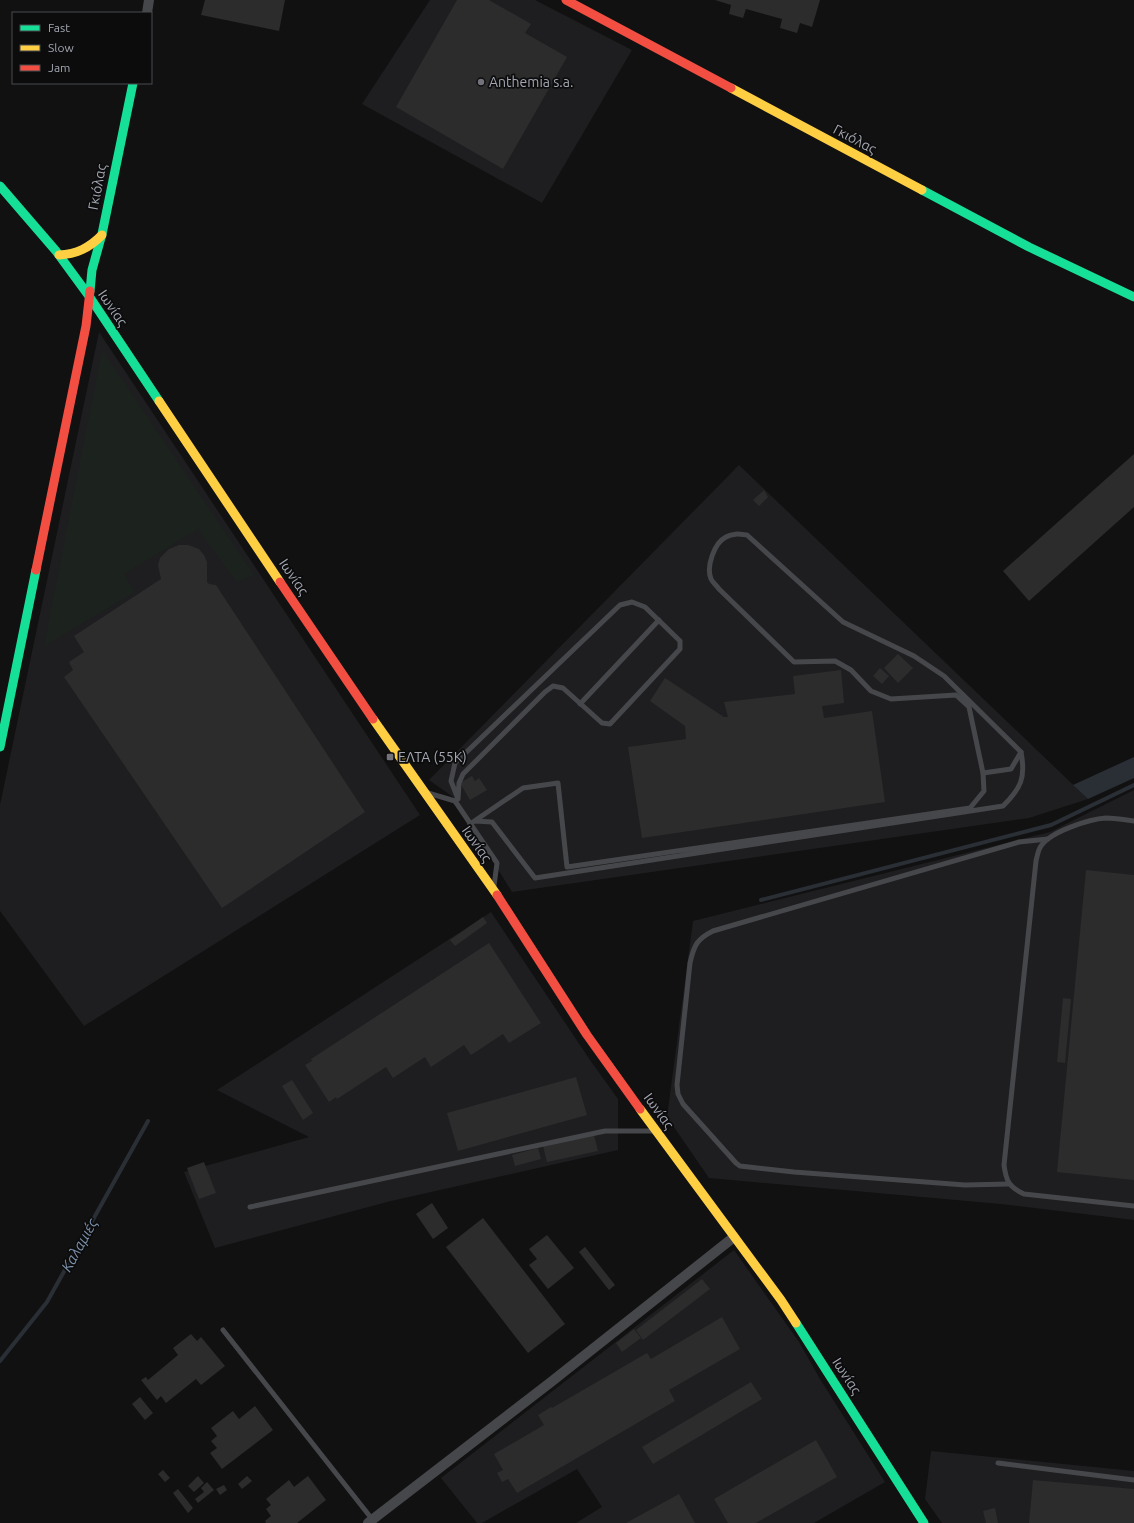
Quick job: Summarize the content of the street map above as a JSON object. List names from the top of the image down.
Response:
{
  "streets": {
    "street": ["Γκιόλας", "Ιωνίας"]
  },
  "crossings": [
    ["Γκιόλας", "Ιωνίας"]
  ],
  "water": ["Καλαμιές"],
  "places": {
    "other": ["Anthemia s.a."],
    "transit": ["ΕΛΤΑ (55Κ)"]
  },
  "legend": ["Fast", "Slow", "Jam"]
}
